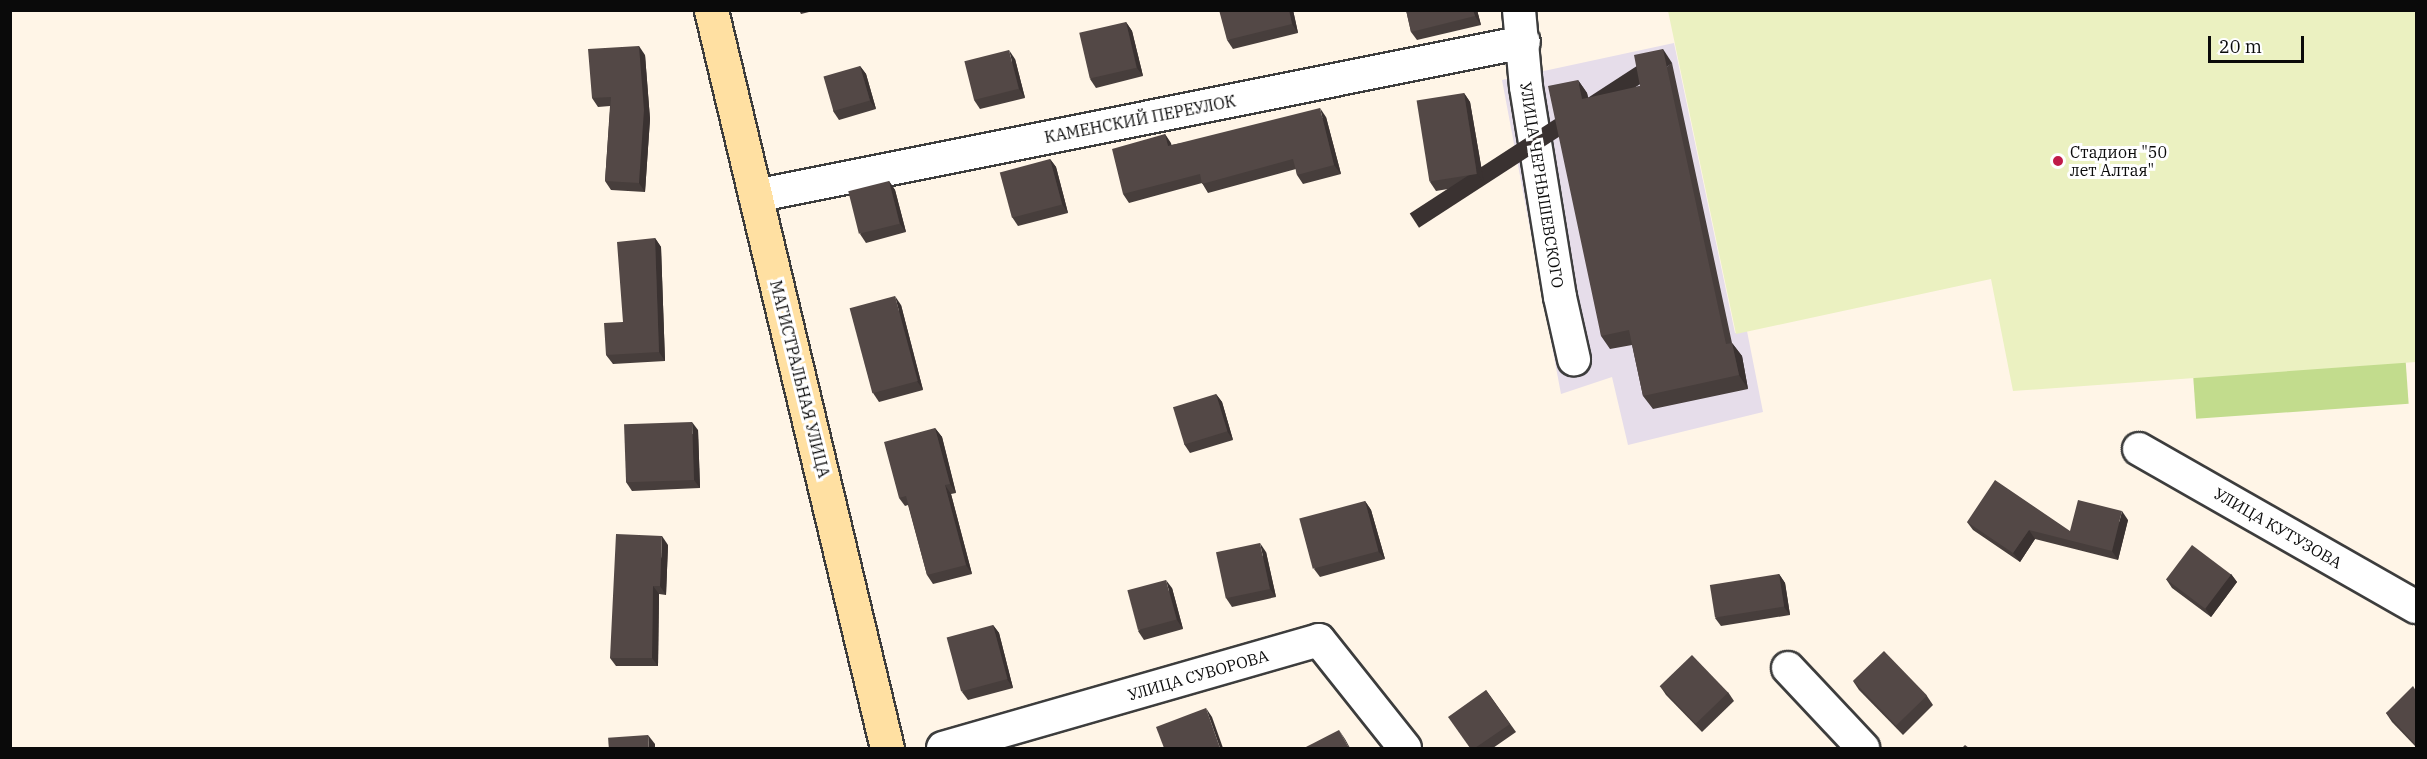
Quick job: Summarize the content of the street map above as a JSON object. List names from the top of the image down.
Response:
{
  "streets": {
    "street": [
      "КАМЕНСКИЙ ПЕРЕУЛОК",
      "УЛИЦА ЧЕРНЫШЕВСКОГО",
      "МАГИСТРАЛЬНАЯ УЛИЦА",
      "УЛИЦА КУТУЗОВА",
      "УЛИЦА СУВОРОВА"
    ]
  },
  "crossings": [
    ["КАМЕНСКИЙ ПЕРЕУЛОК", "УЛИЦА ЧЕРНЫШЕВСКОГО"],
    ["КАМЕНСКИЙ ПЕРЕУЛОК", "МАГИСТРАЛЬНАЯ УЛИЦА"]
  ],
  "places": ["Стадион \"50 лет Алтая\""],
  "scale_bar": "20 m"
}
